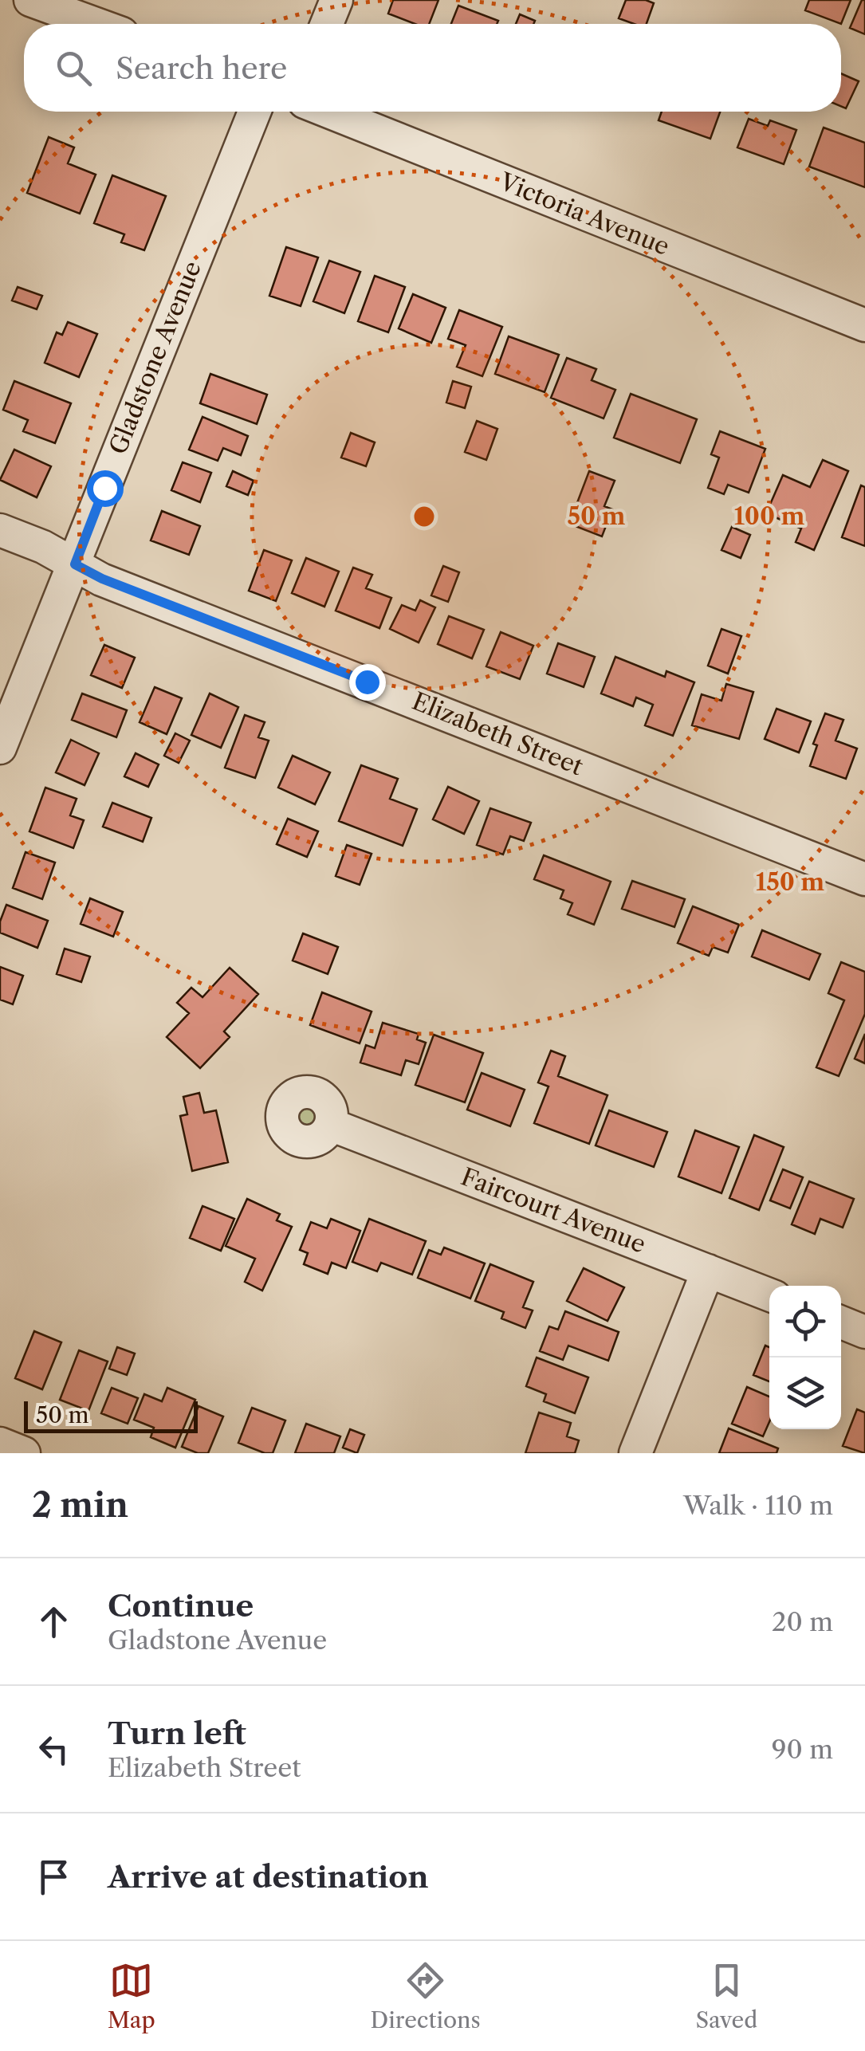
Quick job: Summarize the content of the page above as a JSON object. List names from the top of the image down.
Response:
{
  "streets": {
    "street": [
      "Victoria Avenue",
      "Gladstone Avenue",
      "Elizabeth Street",
      "Faircourt Avenue"
    ]
  },
  "crossings": [
    ["Gladstone Avenue", "Elizabeth Street"]
  ],
  "scale_bar": "50 m",
  "page": {
    "search": "Search here",
    "scale": "50 m",
    "heading": ["2 min", "Walk · 110 m"],
    "list": [
      ["Continue", "Gladstone Avenue", "20 m"],
      ["Turn left", "Elizabeth Street", "90 m"],
      "Arrive at destination"
    ],
    "nav": ["Map", "Directions", "Saved"]
  },
  "rings": ["50 m", "100 m", "150 m"]
}
